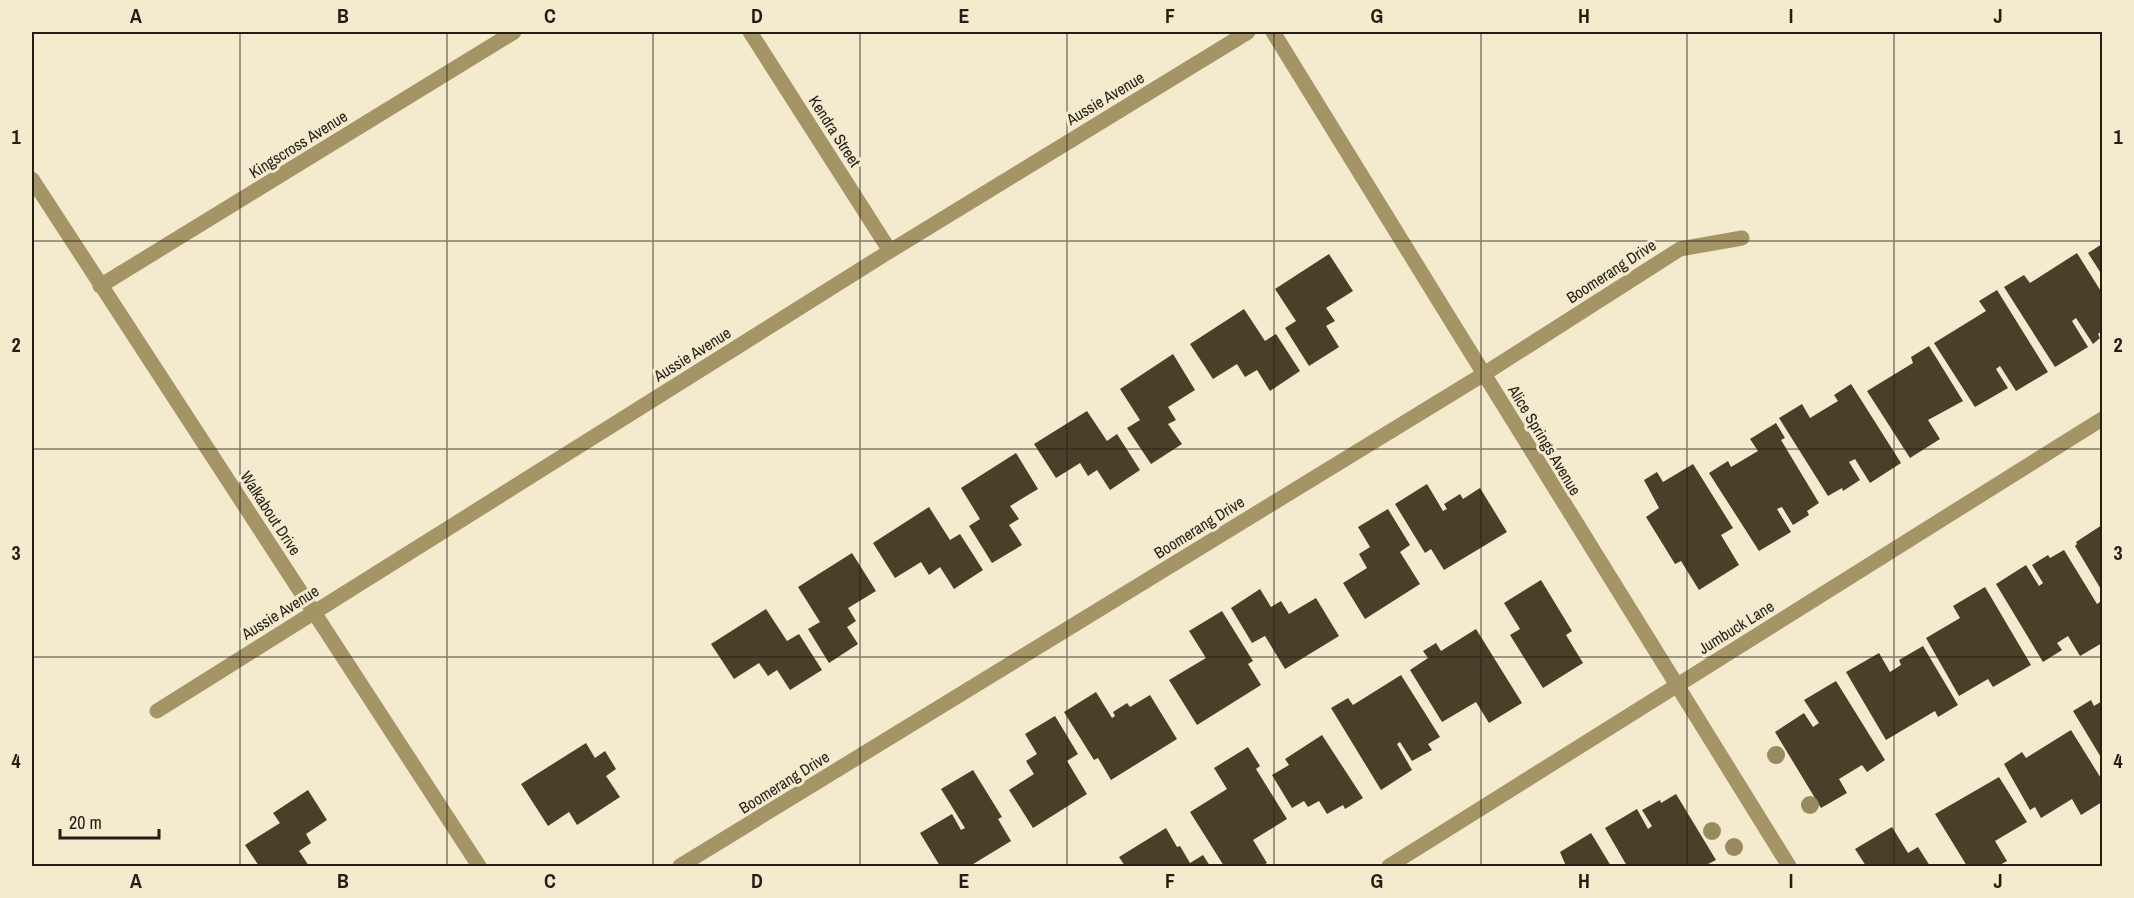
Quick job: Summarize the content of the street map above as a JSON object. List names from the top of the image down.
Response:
{
  "streets": {
    "street": [
      "Aussie Avenue",
      "Kendra Street",
      "Kingscross Avenue",
      "Boomerang Drive",
      "Alice Springs Avenue",
      "Walkabout Drive",
      "Jumbuck Lane"
    ]
  },
  "crossings": [
    ["Aussie Avenue", "Kendra Street"],
    ["Aussie Avenue", "Walkabout Drive"],
    ["Kingscross Avenue", "Walkabout Drive"],
    ["Boomerang Drive", "Alice Springs Avenue"],
    ["Alice Springs Avenue", "Jumbuck Lane"]
  ],
  "scale_bar": "20 m",
  "grid": {
    "columns": [
      "A",
      "B",
      "C",
      "D",
      "E",
      "F",
      "G",
      "H",
      "I",
      "J"
    ],
    "rows": [
      "1",
      "2",
      "3",
      "4"
    ]
  }
}
